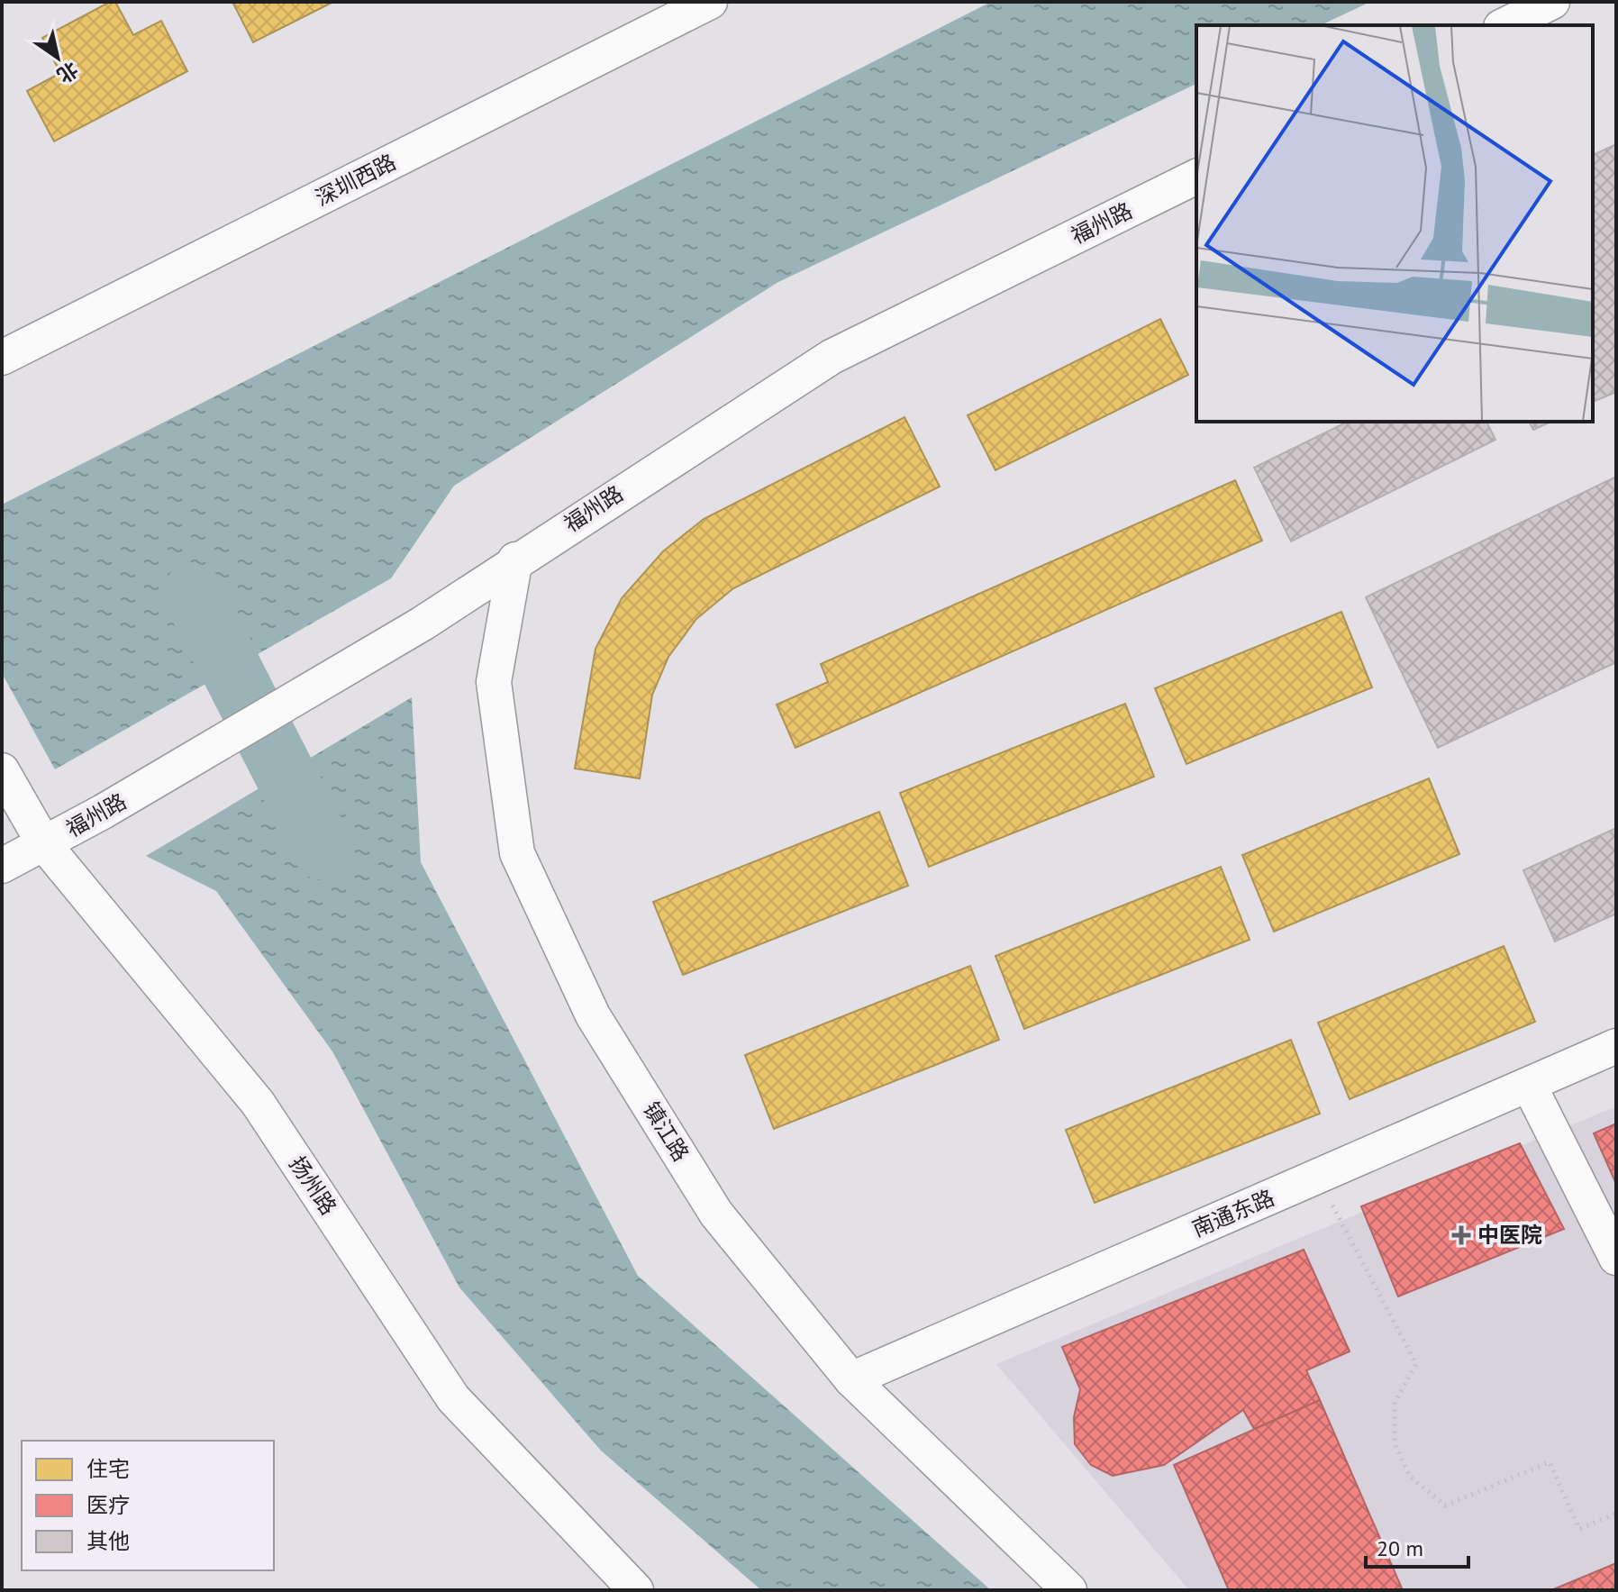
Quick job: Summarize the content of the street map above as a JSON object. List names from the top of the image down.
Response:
{
  "streets": {
    "street": [
      "深圳西路",
      "福州路",
      "镇江路",
      "扬州路",
      "南通东路"
    ]
  },
  "crossings": [
    ["福州路", "镇江路"],
    ["福州路", "扬州路"],
    ["镇江路", "南通东路"]
  ],
  "places": {
    "health": ["中医院"]
  },
  "legend": ["住宅", "医疗", "其他"],
  "scale_bar": "20 m",
  "north": "bottom right"
}
